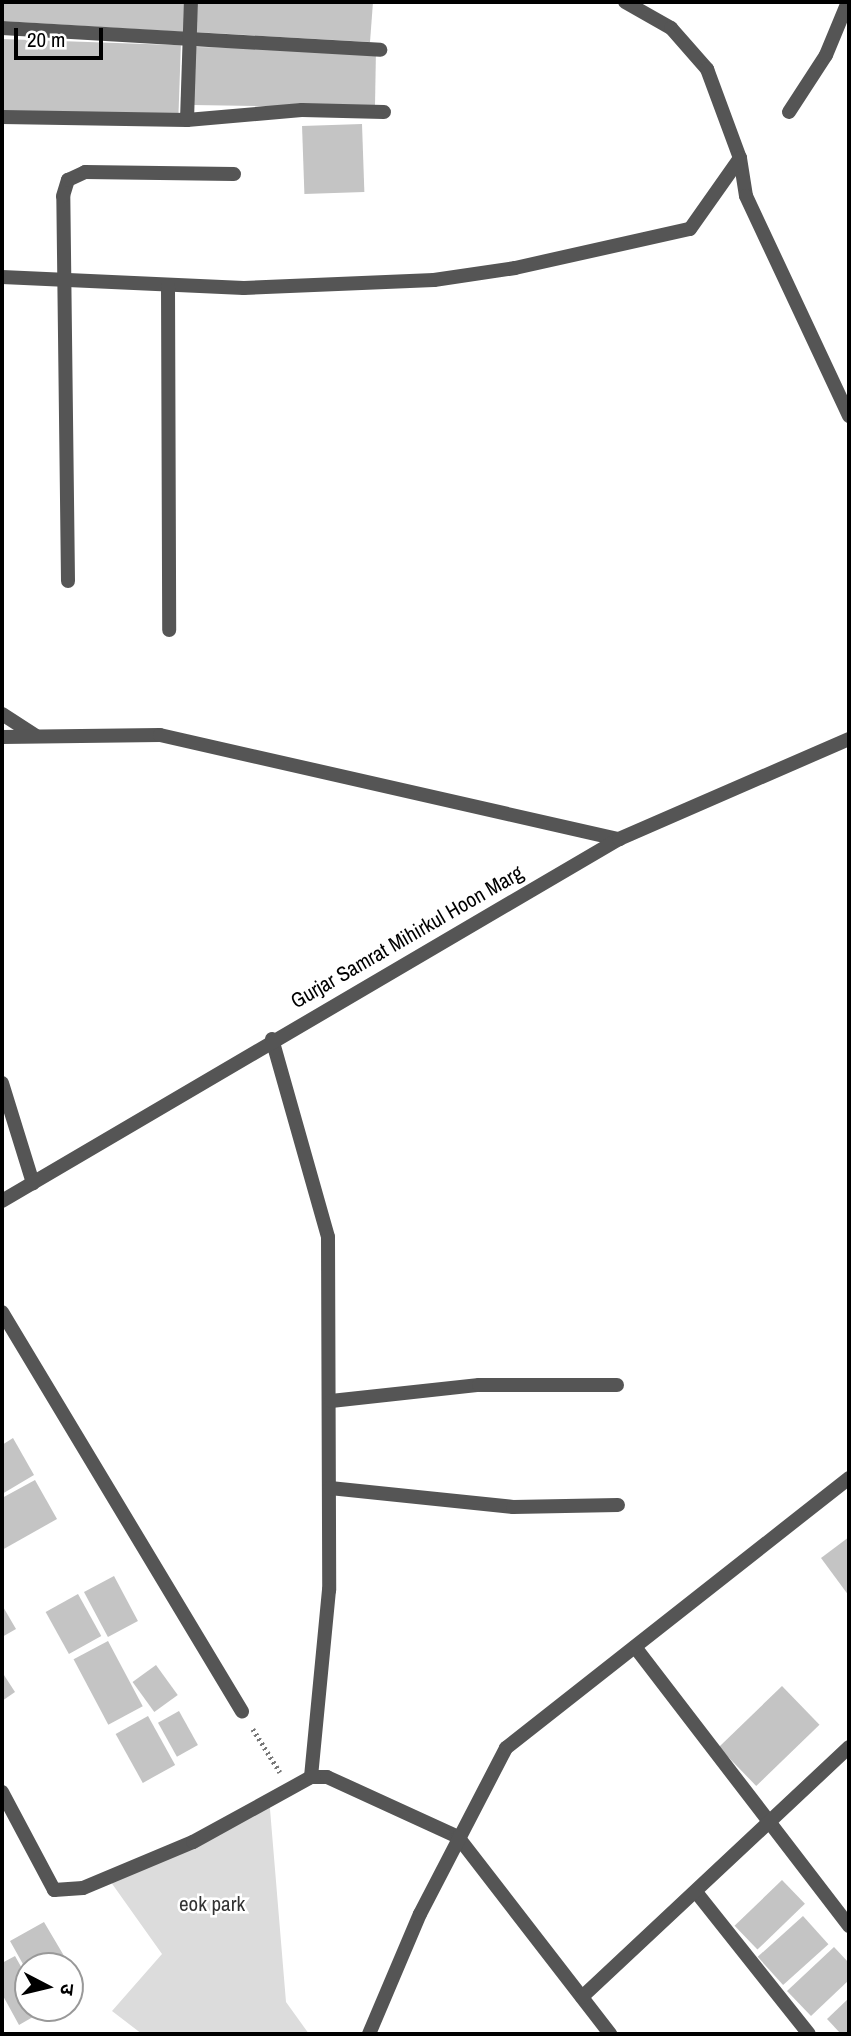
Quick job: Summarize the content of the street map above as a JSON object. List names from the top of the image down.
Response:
{
  "streets": {
    "street": ["Gurjar Samrat Mihirkul Hoon Marg"]
  },
  "parks": ["eok park"],
  "scale_bar": "20 m",
  "north": "right"
}
